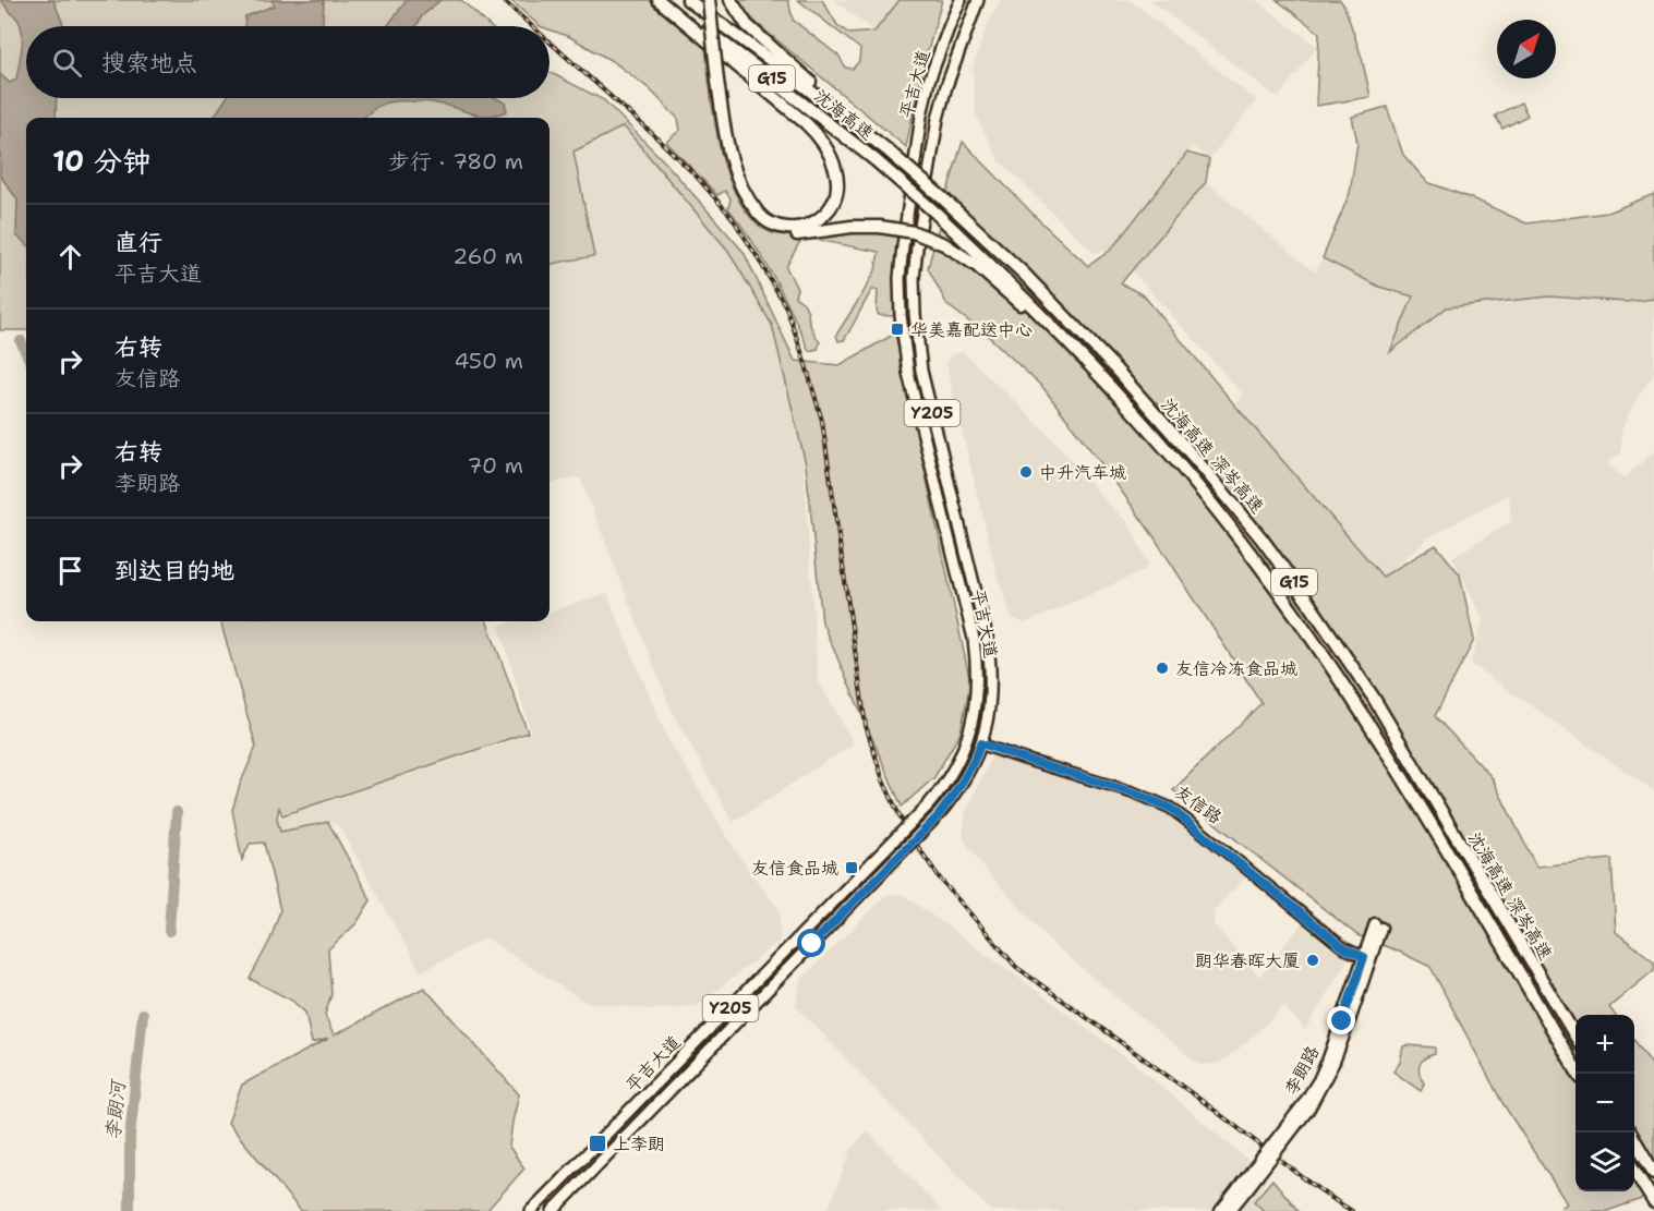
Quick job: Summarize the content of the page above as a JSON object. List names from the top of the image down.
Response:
{
  "streets": {
    "highway": ["G15", "沈海高速", "沈海高速 深岑高速"],
    "main road": ["平吉大道", "Y205"],
    "street": ["友信路", "李朗路"]
  },
  "crossings": [
    ["平吉大道", "友信路"],
    ["沈海高速", "沈海高速 深岑高速"],
    ["友信路", "李朗路"]
  ],
  "water": ["李朗河"],
  "places": {
    "transit": ["华美嘉配送中心", "友信食品城", "上李朗"],
    "other": ["中升汽车城", "友信冷冻食品城", "朗华春晖大厦"]
  },
  "north": "top right",
  "page": {
    "search": "搜索地点",
    "heading": ["10 分钟", "步行 · 780 m"],
    "list": [
      ["直行", "平吉大道", "260 m"],
      ["右转", "友信路", "450 m"],
      ["右转", "李朗路", "70 m"],
      "到达目的地"
    ],
    "map_buttons": ["+", "−"]
  }
}
